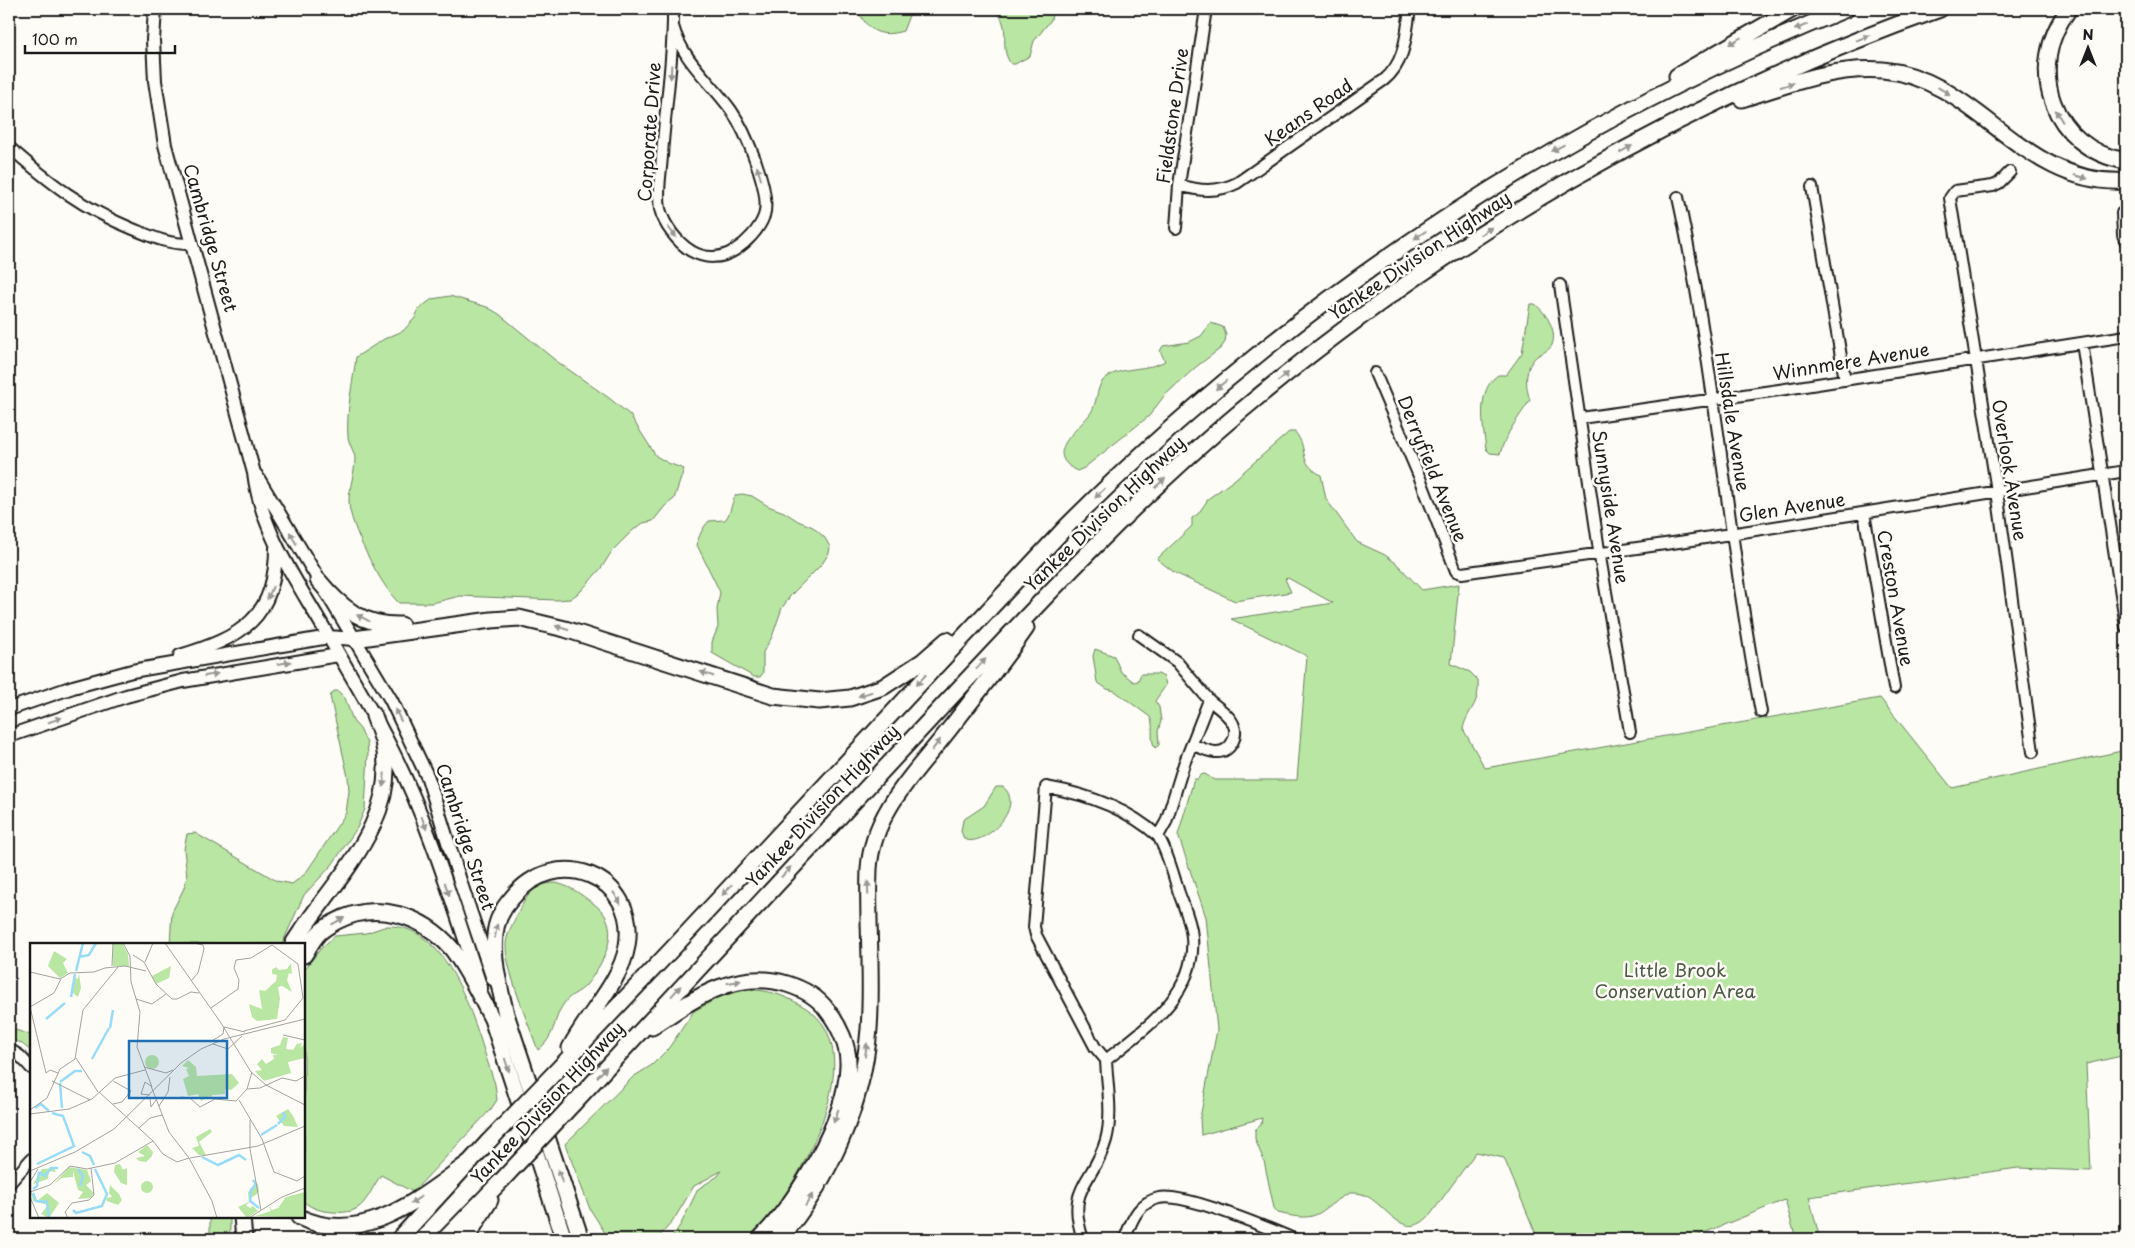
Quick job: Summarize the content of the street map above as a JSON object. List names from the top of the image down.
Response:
{
  "streets": {
    "highway": ["Cambridge Street", "Yankee Division Highway"],
    "street": [
      "Keans Road",
      "Fieldstone Drive",
      "Corporate Drive",
      "Winnmere Avenue",
      "Hillsdale Avenue",
      "Derryfield Avenue",
      "Overlook Avenue",
      "Sunnyside Avenue",
      "Glen Avenue",
      "Creston Avenue"
    ]
  },
  "crossings": [
    ["Keans Road", "Fieldstone Drive"],
    ["Winnmere Avenue", "Hillsdale Avenue"],
    ["Winnmere Avenue", "Overlook Avenue"],
    ["Winnmere Avenue", "Sunnyside Avenue"],
    ["Hillsdale Avenue", "Glen Avenue"],
    ["Derryfield Avenue", "Glen Avenue"],
    ["Overlook Avenue", "Glen Avenue"],
    ["Sunnyside Avenue", "Glen Avenue"],
    ["Glen Avenue", "Creston Avenue"]
  ],
  "parks": ["Little Brook Conservation Area"],
  "scale_bar": "100 m",
  "north": "top"
}
